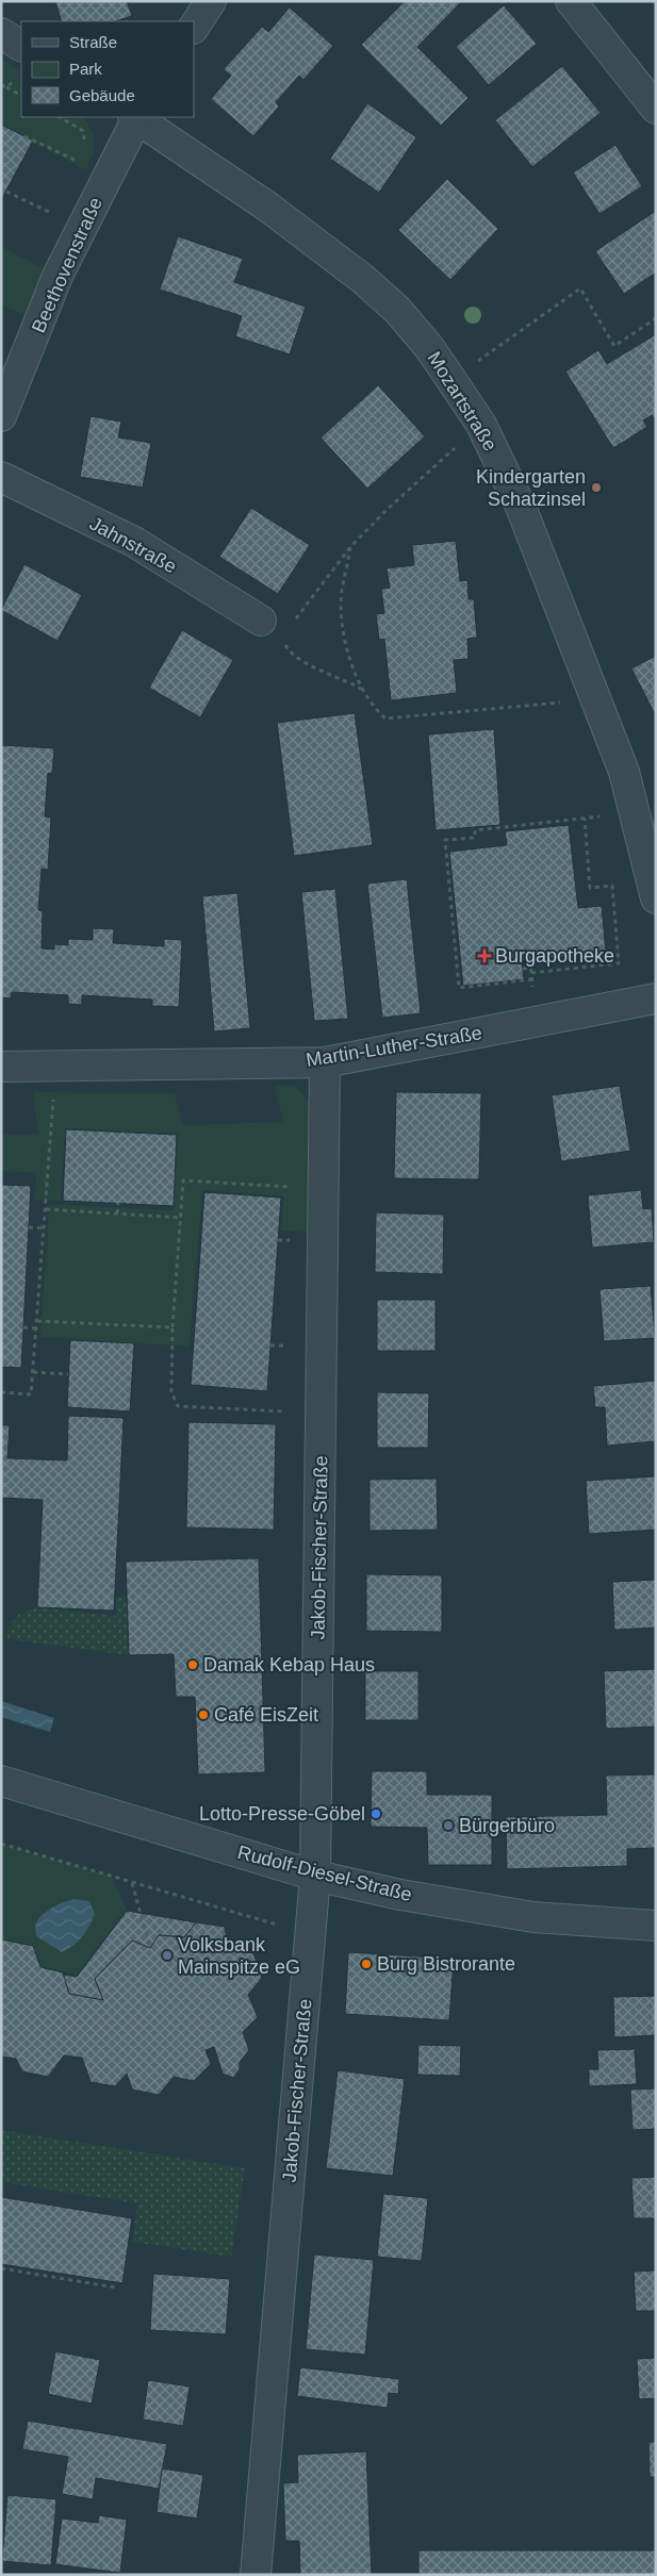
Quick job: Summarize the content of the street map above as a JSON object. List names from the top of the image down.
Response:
{
  "streets": {
    "street": [
      "Beethovenstraße",
      "Mozartstraße",
      "Jahnstraße",
      "Martin-Luther-Straße",
      "Jakob-Fischer-Straße",
      "Rudolf-Diesel-Straße"
    ]
  },
  "crossings": [
    ["Martin-Luther-Straße", "Jakob-Fischer-Straße"],
    ["Jakob-Fischer-Straße", "Rudolf-Diesel-Straße"]
  ],
  "places": {
    "other": [
      "Kindergarten Schatzinsel",
      "Damak Kebap Haus",
      "Café EisZeit",
      "Lotto-Presse-Göbel",
      "Bürgerbüro",
      "Volksbank Mainspitze eG",
      "Burg Bistrorante"
    ],
    "health": ["Burgapotheke"]
  },
  "legend": ["Straße", "Park", "Gebäude"]
}
